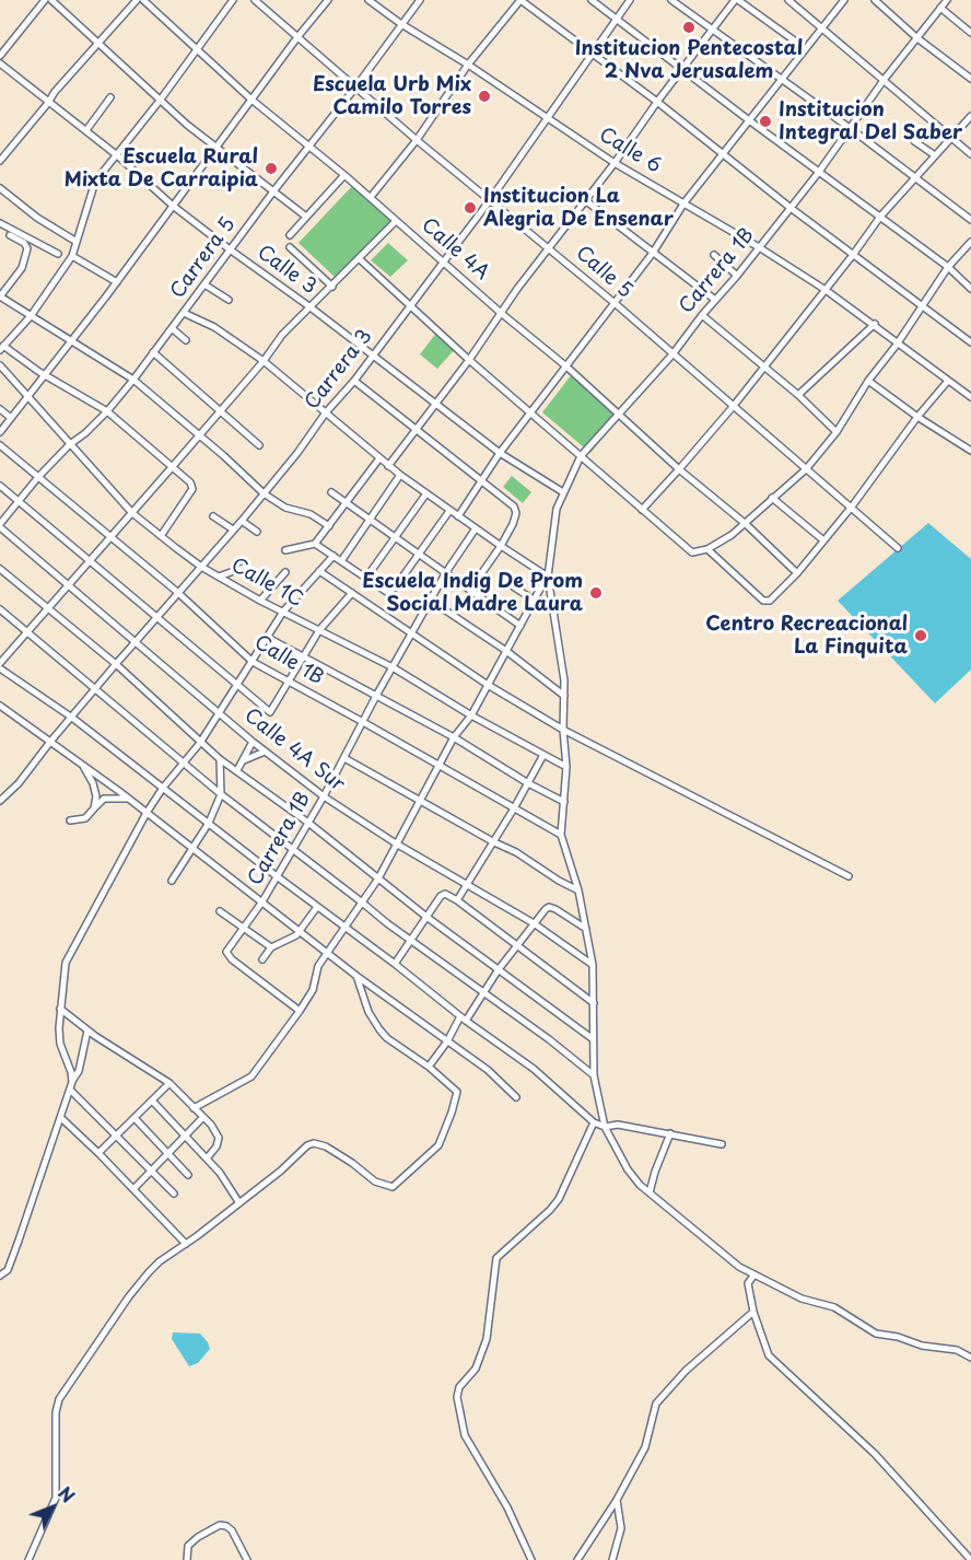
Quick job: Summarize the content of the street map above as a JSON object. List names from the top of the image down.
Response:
{
  "streets": {
    "street": [
      "Calle 6",
      "Calle 4A",
      "Carrera 5",
      "Calle 3",
      "Carrera 1B",
      "Calle 5",
      "Carrera 3",
      "Calle 1C",
      "Calle 1B",
      "Calle 4A Sur"
    ]
  },
  "crossings": [
    ["Calle 6", "Carrera 5"],
    ["Calle 6", "Carrera 1B"],
    ["Calle 6", "Carrera 3"],
    ["Calle 4A", "Carrera 5"],
    ["Calle 4A", "Carrera 1B"],
    ["Calle 4A", "Carrera 3"],
    ["Carrera 5", "Calle 3"],
    ["Carrera 5", "Calle 5"],
    ["Carrera 5", "Calle 1C"],
    ["Carrera 5", "Calle 1B"],
    ["Carrera 5", "Calle 4A Sur"],
    ["Calle 3", "Carrera 1B"],
    ["Calle 3", "Carrera 3"],
    ["Carrera 1B", "Calle 5"],
    ["Carrera 1B", "Calle 1C"],
    ["Carrera 1B", "Calle 1B"],
    ["Carrera 1B", "Calle 4A Sur"],
    ["Calle 5", "Carrera 3"],
    ["Carrera 3", "Calle 1C"],
    ["Carrera 3", "Calle 1B"],
    ["Carrera 3", "Calle 4A Sur"]
  ],
  "places": [
    "Institucion Pentecostal 2 Nva Jerusalem",
    "Escuela Urb Mix Camilo Torres",
    "Institucion Integral Del Saber",
    "Escuela Rural Mixta De Carraipia",
    "Institucion La Alegria De Ensenar",
    "Escuela Indig De Prom Social Madre Laura",
    "Centro Recreacional La Finquita"
  ],
  "north": "top right"
}
